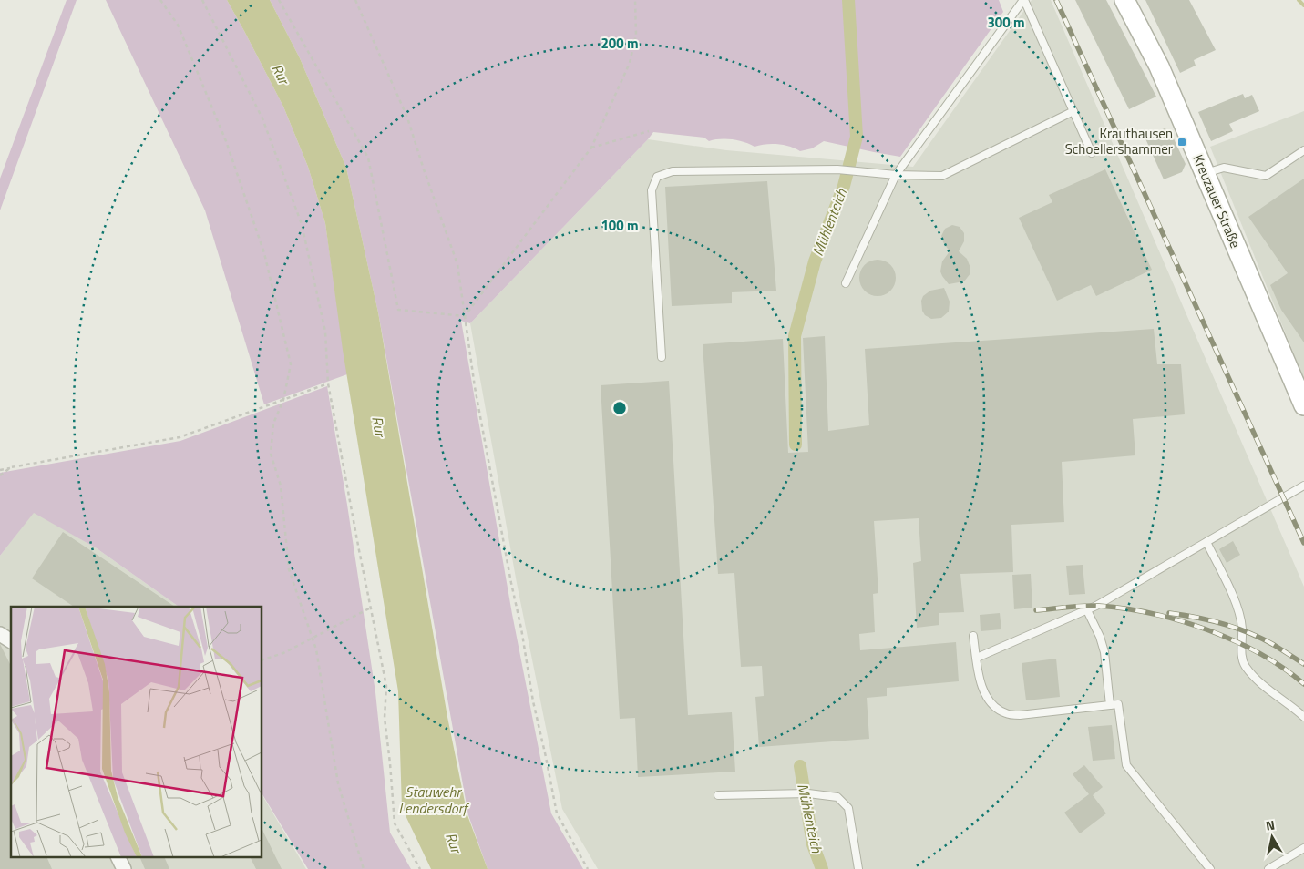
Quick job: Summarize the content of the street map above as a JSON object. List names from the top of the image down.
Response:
{
  "streets": {
    "main road": ["Kreuzauer Straße"]
  },
  "water": ["Rur", "Mühlenteich", "Stauwehr Lendersdorf"],
  "places": {
    "transit": ["Krauthausen Schoellershammer"]
  },
  "north": "top",
  "rings": ["300 m", "200 m", "100 m"]
}
